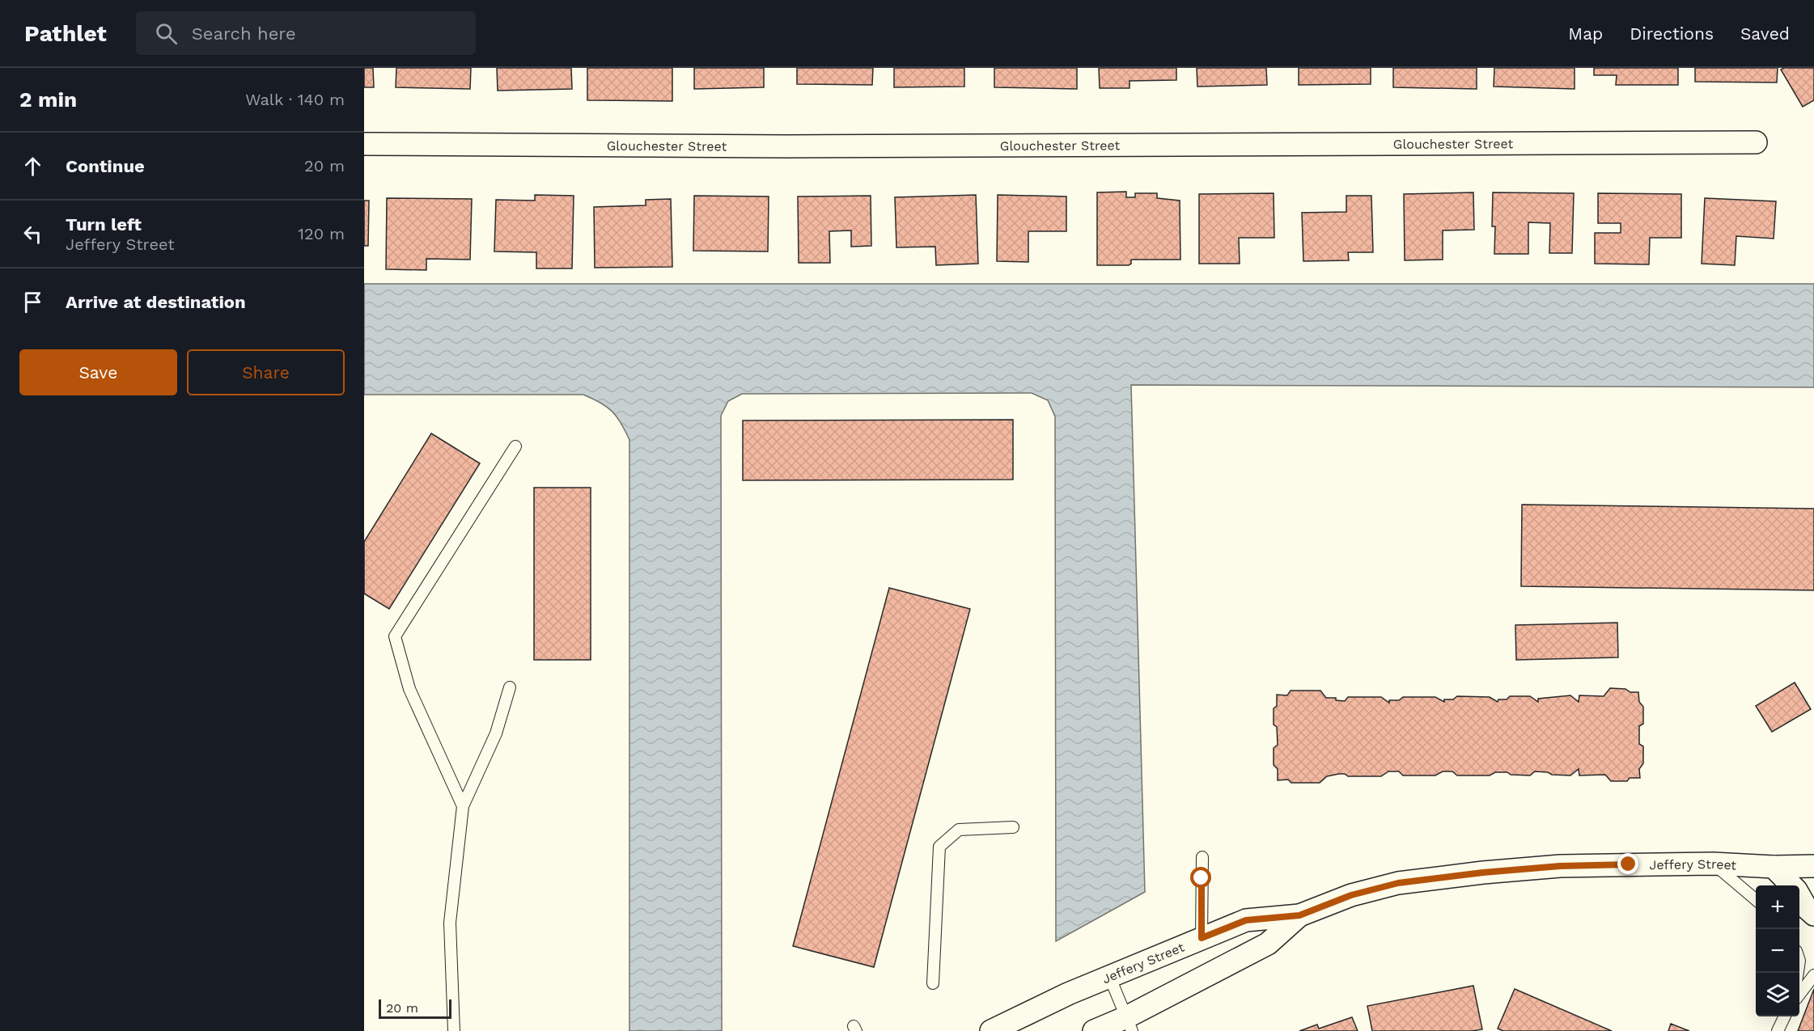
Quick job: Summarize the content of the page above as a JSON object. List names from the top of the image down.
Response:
{
  "streets": {
    "street": ["Glouchester Street", "Jeffery Street"]
  },
  "scale_bar": "20 m",
  "page": {
    "header": "Pathlet",
    "search": "Search here",
    "nav": ["Map", "Directions", "Saved"],
    "heading": ["2 min", "Walk · 140 m"],
    "list": [
      ["Continue", "20 m"],
      ["Turn left", "Jeffery Street", "120 m"],
      "Arrive at destination"
    ],
    "buttons": ["Save", "Share"],
    "map_buttons": ["+", "−"],
    "scale": "20 m"
  }
}
